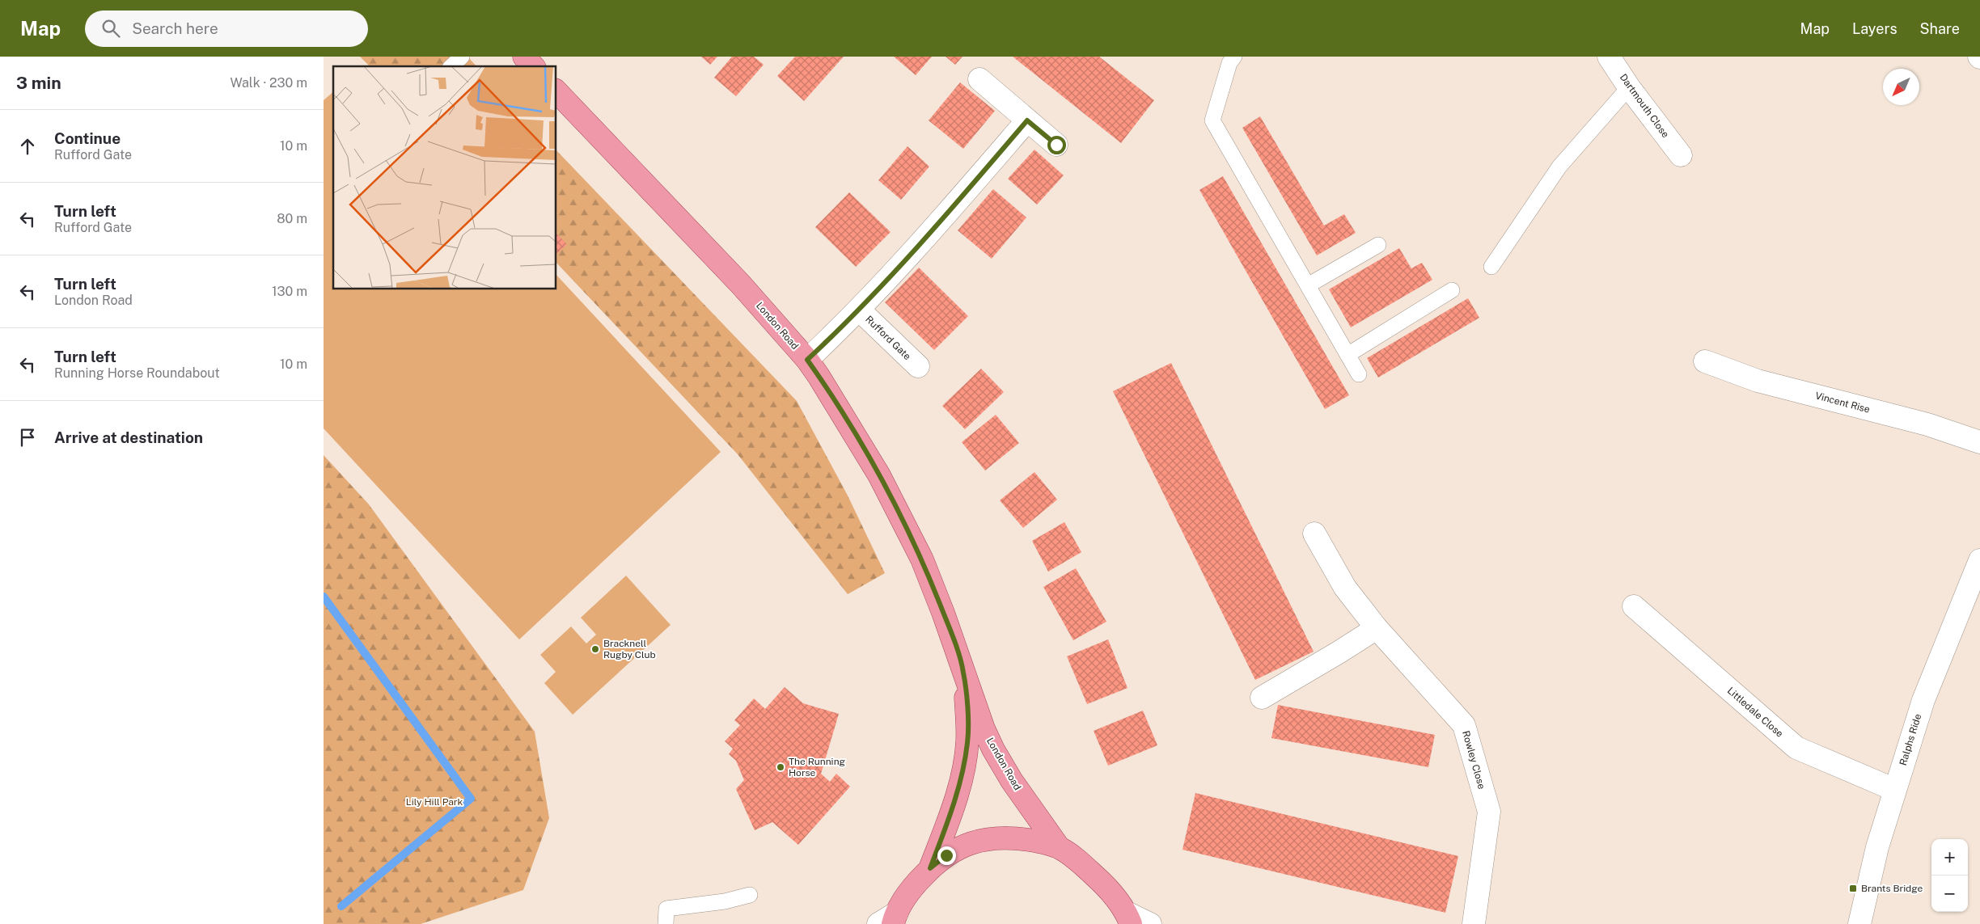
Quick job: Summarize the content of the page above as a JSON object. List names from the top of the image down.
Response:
{
  "streets": {
    "main road": ["London Road"],
    "street": [
      "Dartmouth Close",
      "Rufford Gate",
      "Vincent Rise",
      "Littledale Close",
      "Ralphs Ride",
      "Rowley Close"
    ]
  },
  "crossings": [
    ["London Road", "Rufford Gate"],
    ["Littledale Close", "Ralphs Ride"]
  ],
  "parks": ["Lily Hill Park"],
  "places": {
    "other": ["Bracknell Rugby Club", "The Running Horse"],
    "transit": ["Brants Bridge"]
  },
  "north": "bottom left",
  "page": {
    "header": "Map",
    "search": "Search here",
    "nav": ["Map", "Layers", "Share"],
    "heading": ["3 min", "Walk · 230 m"],
    "list": [
      ["Continue", "Rufford Gate", "10 m"],
      ["Turn left", "Rufford Gate", "80 m"],
      ["Turn left", "London Road", "130 m"],
      ["Turn left", "Running Horse Roundabout", "10 m"],
      "Arrive at destination"
    ],
    "map_buttons": ["+", "−"]
  }
}
